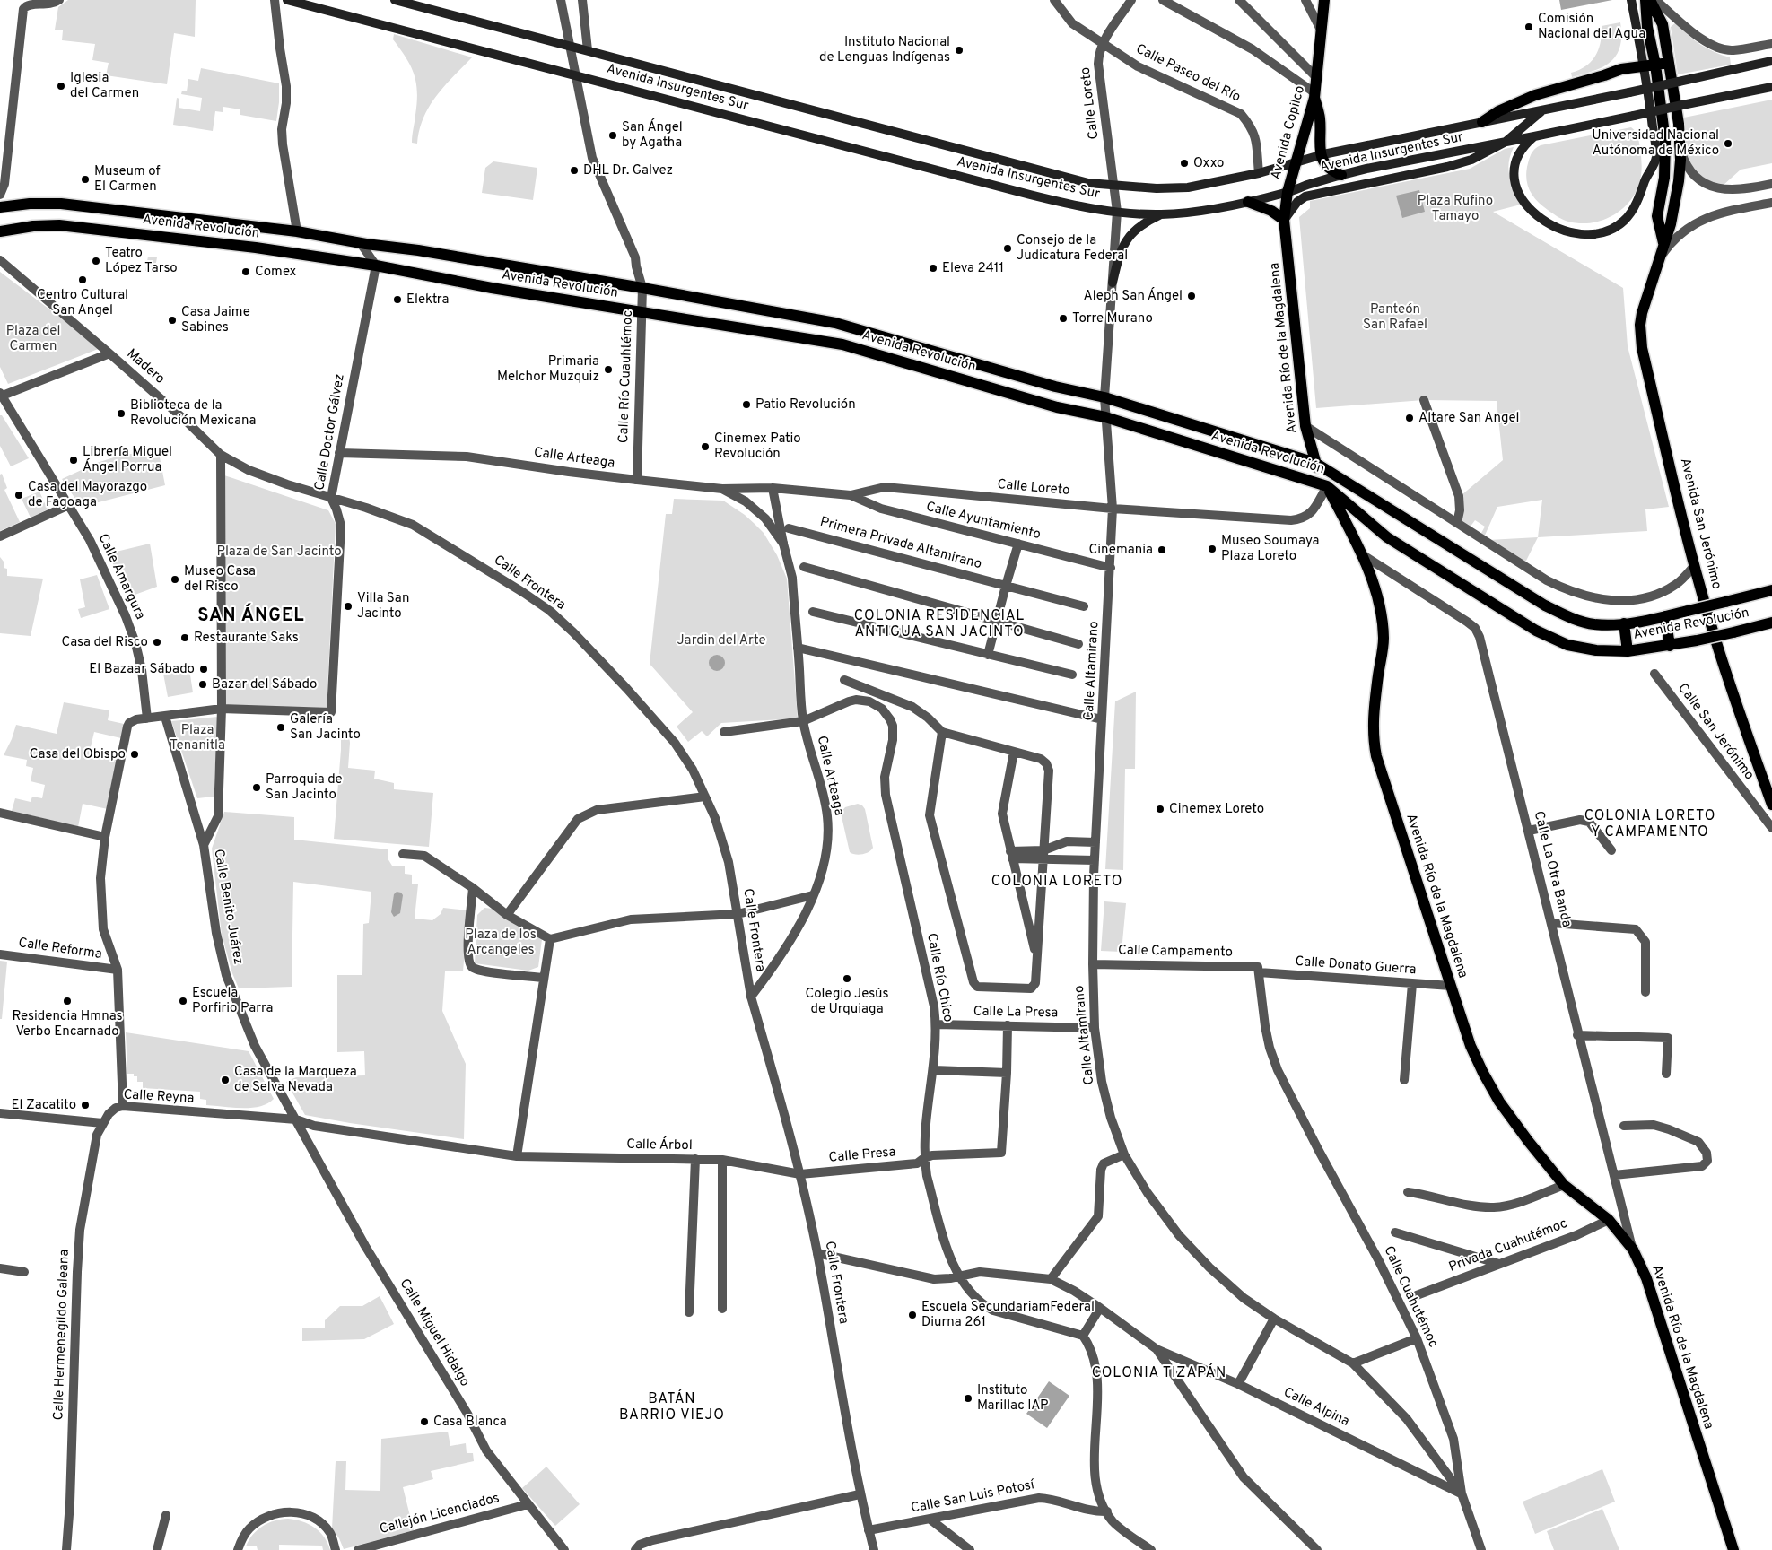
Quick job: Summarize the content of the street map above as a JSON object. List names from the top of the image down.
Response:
{
  "streets": {
    "main road": [
      "Avenida Insurgentes Sur",
      "Avenida Copilco",
      "Avenida Revolución",
      "Avenida Río de la Magdalena",
      "Avenida San Jerónimo"
    ],
    "street": [
      "Calle Paseo del Río",
      "Calle Loreto",
      "Madero",
      "Calle Río Cuauhtémoc",
      "Calle Doctor Gálvez",
      "Calle Arteaga",
      "Calle Ayuntamiento",
      "Primera Privada Altamirano",
      "Calle Amargura",
      "Calle Frontera",
      "Calle Altamirano",
      "Calle San Jerónimo",
      "Calle La Otra Banda",
      "Calle Benito Juárez",
      "Calle Reforma",
      "Calle Campamento",
      "Calle Donato Guerra",
      "Calle Río Chico",
      "Calle La Presa",
      "Calle Reyna",
      "Calle Árbol",
      "Calle Presa",
      "Privada Cuahutémoc",
      "Calle Cuahutémoc",
      "Calle Miguel Hidalgo",
      "Calle Hermenegildo Galeana",
      "Calle Alpina",
      "Calle San Luis Potosí",
      "Callejón Licenciados"
    ]
  },
  "crossings": [
    ["Calle Paseo del Río", "Avenida Insurgentes Sur"],
    ["Calle Paseo del Río", "Calle Loreto"],
    ["Avenida Insurgentes Sur", "Calle Loreto"],
    ["Avenida Insurgentes Sur", "Avenida Copilco"],
    ["Avenida Insurgentes Sur", "Avenida Río de la Magdalena"],
    ["Avenida Insurgentes Sur", "Calle Río Cuauhtémoc"],
    ["Avenida Insurgentes Sur", "Calle Altamirano"],
    ["Calle Loreto", "Avenida Revolución"],
    ["Calle Loreto", "Avenida Río de la Magdalena"],
    ["Calle Loreto", "Calle Arteaga"],
    ["Calle Loreto", "Calle Ayuntamiento"],
    ["Calle Loreto", "Calle Altamirano"],
    ["Avenida Copilco", "Avenida Río de la Magdalena"],
    ["Avenida Revolución", "Avenida Río de la Magdalena"],
    ["Avenida Revolución", "Calle Río Cuauhtémoc"],
    ["Avenida Revolución", "Calle Doctor Gálvez"],
    ["Avenida Revolución", "Avenida San Jerónimo"],
    ["Avenida Revolución", "Calle Altamirano"],
    ["Avenida Río de la Magdalena", "Calle La Otra Banda"],
    ["Avenida Río de la Magdalena", "Calle Donato Guerra"],
    ["Avenida Río de la Magdalena", "Privada Cuahutémoc"],
    ["Madero", "Calle Doctor Gálvez"],
    ["Madero", "Calle Frontera"],
    ["Madero", "Calle Benito Juárez"],
    ["Calle Río Cuauhtémoc", "Calle Arteaga"],
    ["Calle Doctor Gálvez", "Calle Arteaga"],
    ["Calle Doctor Gálvez", "Calle Frontera"],
    ["Calle Doctor Gálvez", "Calle Benito Juárez"],
    ["Calle Arteaga", "Calle Frontera"],
    ["Calle Arteaga", "Calle Río Chico"],
    ["Calle Ayuntamiento", "Calle Altamirano"],
    ["Calle Frontera", "Calle Árbol"],
    ["Calle Frontera", "Calle Presa"],
    ["Calle Frontera", "Calle San Luis Potosí"],
    ["Calle Altamirano", "Calle Campamento"],
    ["Calle Altamirano", "Calle La Presa"],
    ["Calle Altamirano", "Calle Cuahutémoc"],
    ["Calle Altamirano", "Calle Alpina"],
    ["Calle Benito Juárez", "Calle Reyna"],
    ["Calle Benito Juárez", "Calle Árbol"],
    ["Calle Benito Juárez", "Calle Miguel Hidalgo"],
    ["Calle Campamento", "Calle Donato Guerra"],
    ["Calle Campamento", "Calle Cuahutémoc"],
    ["Calle Donato Guerra", "Calle Cuahutémoc"],
    ["Calle Río Chico", "Calle La Presa"],
    ["Calle Río Chico", "Calle Presa"],
    ["Calle Reyna", "Calle Árbol"],
    ["Calle Reyna", "Calle Miguel Hidalgo"],
    ["Calle Reyna", "Calle Hermenegildo Galeana"],
    ["Calle Árbol", "Calle Presa"],
    ["Calle Árbol", "Calle Miguel Hidalgo"],
    ["Calle Cuahutémoc", "Calle Alpina"],
    ["Calle Miguel Hidalgo", "Callejón Licenciados"]
  ],
  "districts": [
    "SAN ÁNGEL",
    "COLONIA RESIDENCIAL ANTIGUA SAN JACINTO",
    "COLONIA LORETO Y CAMPAMENTO",
    "COLONIA LORETO",
    "COLONIA TIZAPÁN",
    "BATÁN BARRIO VIEJO"
  ],
  "parks": [
    "Plaza Rufino Tamayo",
    "Panteón San Rafael",
    "Plaza del Carmen",
    "Plaza de San Jacinto",
    "Jardin del Arte",
    "Plaza Tenanitla",
    "Plaza de los Arcangeles"
  ],
  "places": [
    "Comisión Nacional del Agua",
    "Instituto Nacional de Lenguas Indígenas",
    "Iglesia del Carmen",
    "San Ángel by Agatha",
    "Universidad Nacional Autónoma de México",
    "Oxxo",
    "DHL Dr. Galvez",
    "Museum of El Carmen",
    "Consejo de la Judicatura Federal",
    "Teatro López Tarso",
    "Eleva 2411",
    "Comex",
    "Centro Cultural San Angel",
    "Aleph San Ángel",
    "Elektra",
    "Torre Murano",
    "Casa Jaime Sabines",
    "Primaria Melchor Muzquiz",
    "Patio Revolución",
    "Biblioteca de la Revolución Mexicana",
    "Altare San Angel",
    "Cinemex Patio Revolución",
    "Librería Miguel Ángel Porrua",
    "Casa del Mayorazgo de Fagoaga",
    "Museo Soumaya Plaza Loreto",
    "Cinemania",
    "Museo Casa del Risco",
    "Villa San Jacinto",
    "Restaurante Saks",
    "Casa del Risco",
    "El Bazaar Sábado",
    "Bazar del Sábado",
    "Galería San Jacinto",
    "Casa del Obispo",
    "Parroquia de San Jacinto",
    "Cinemex Loreto",
    "Colegio Jesús de Urquiaga",
    "Residencia Hmnas Verbo Encarnado",
    "Escuela Porfirio Parra",
    "Casa de la Marqueza de Selva Nevada",
    "El Zacatito",
    "Escuela SecundariamFederal Diurna 261",
    "Instituto Marillac IAP",
    "Casa Blanca"
  ]
}
